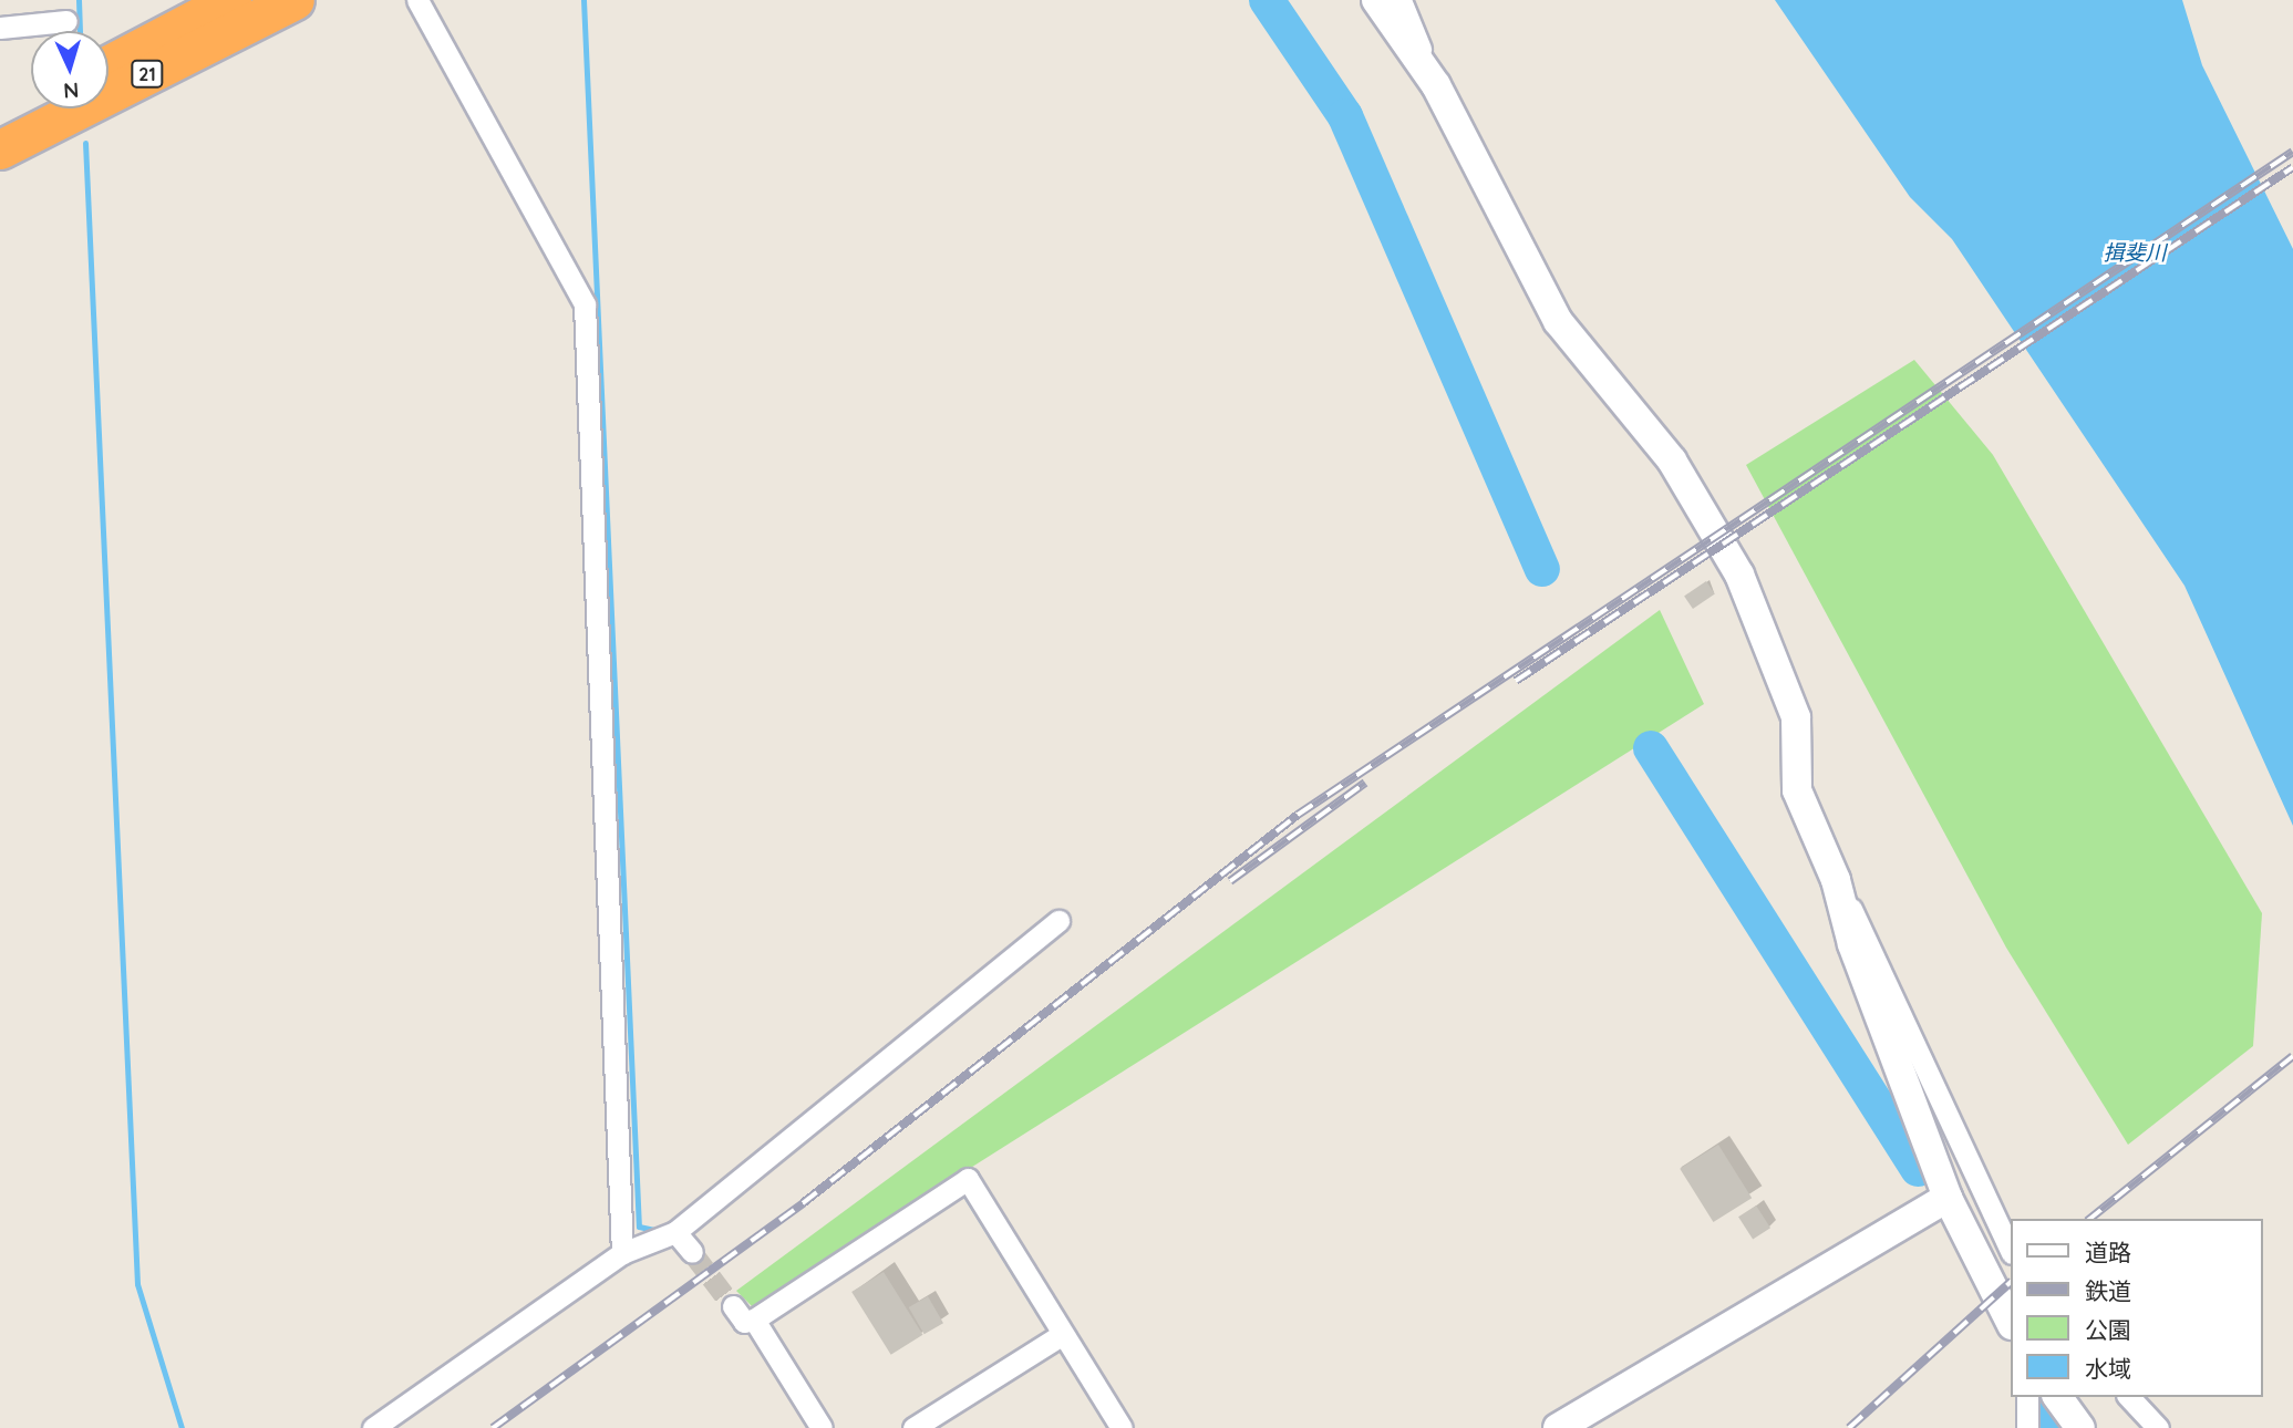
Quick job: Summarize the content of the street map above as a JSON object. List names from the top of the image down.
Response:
{
  "streets": {
    "highway": ["21"]
  },
  "water": ["揖斐川"],
  "legend": [
    "道路",
    "鉄道",
    "公園",
    "水域"
  ],
  "north": "bottom"
}
